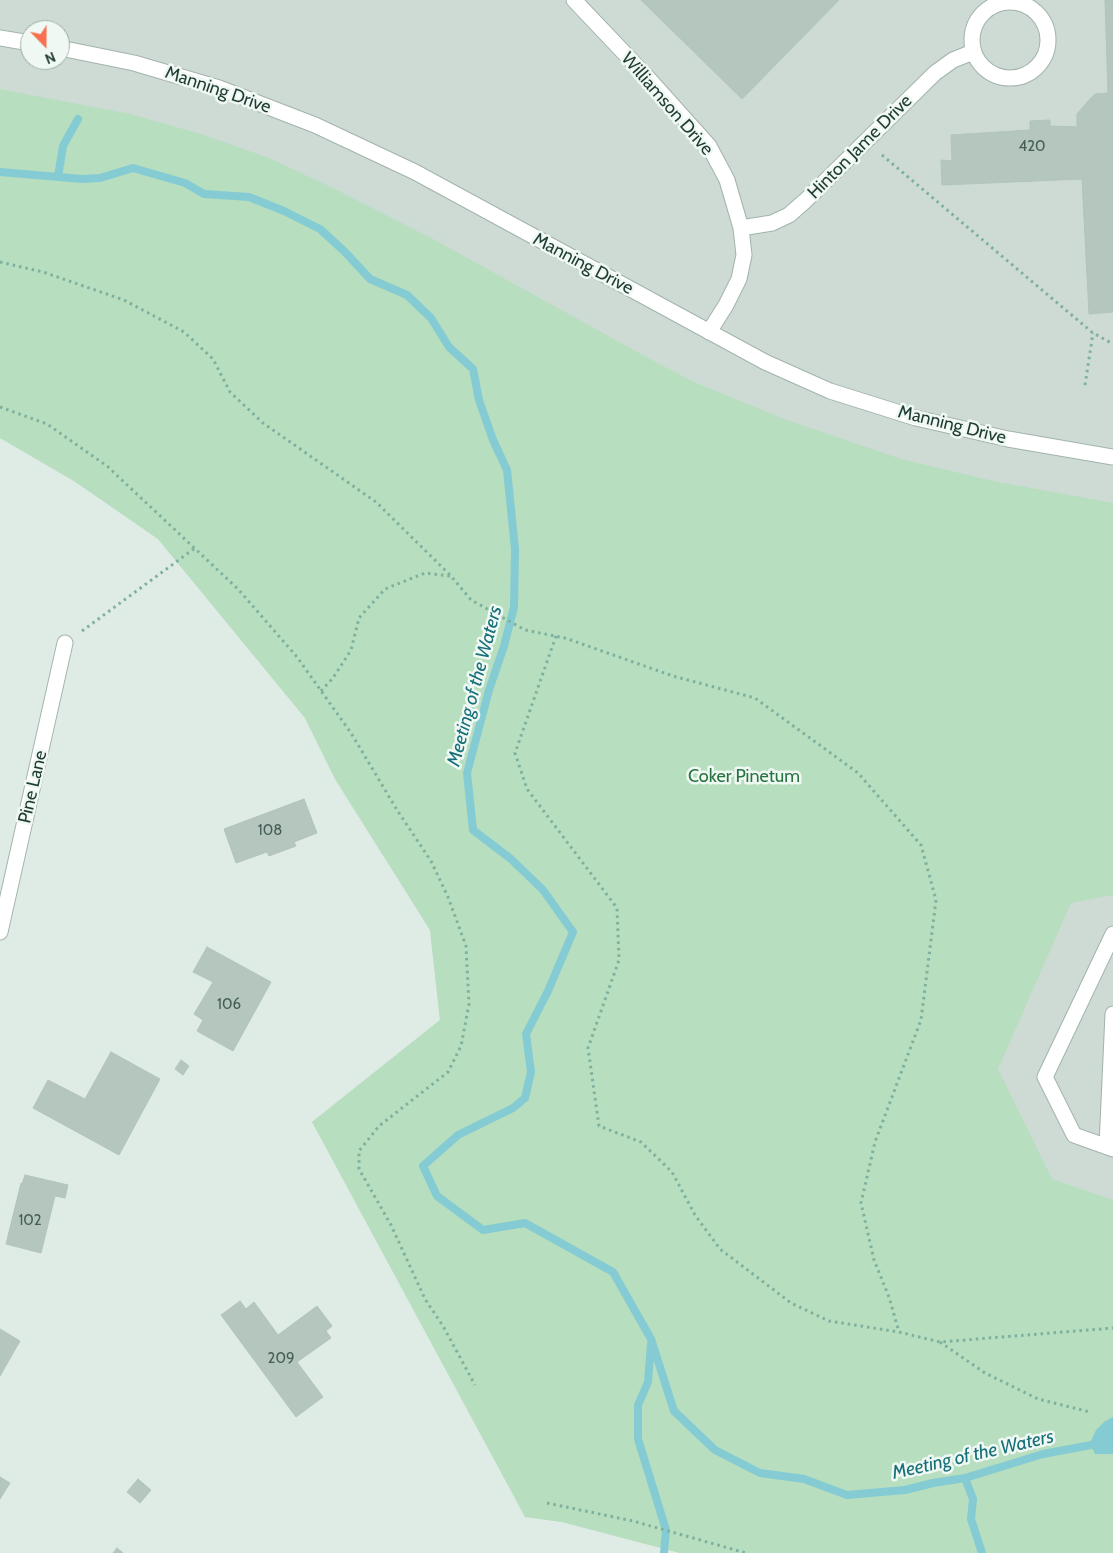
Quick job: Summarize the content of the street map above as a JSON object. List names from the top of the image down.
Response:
{
  "streets": {
    "street": [
      "Manning Drive",
      "Williamson Drive",
      "Hinton Jame Drive",
      "Pine Lane"
    ]
  },
  "crossings": [
    ["Manning Drive", "Williamson Drive"],
    ["Williamson Drive", "Hinton Jame Drive"]
  ],
  "water": ["Meeting of the Waters"],
  "parks": ["Coker Pinetum"],
  "house_numbers": [
    "420",
    "108",
    "106",
    "102",
    "209"
  ],
  "north": "bottom"
}
